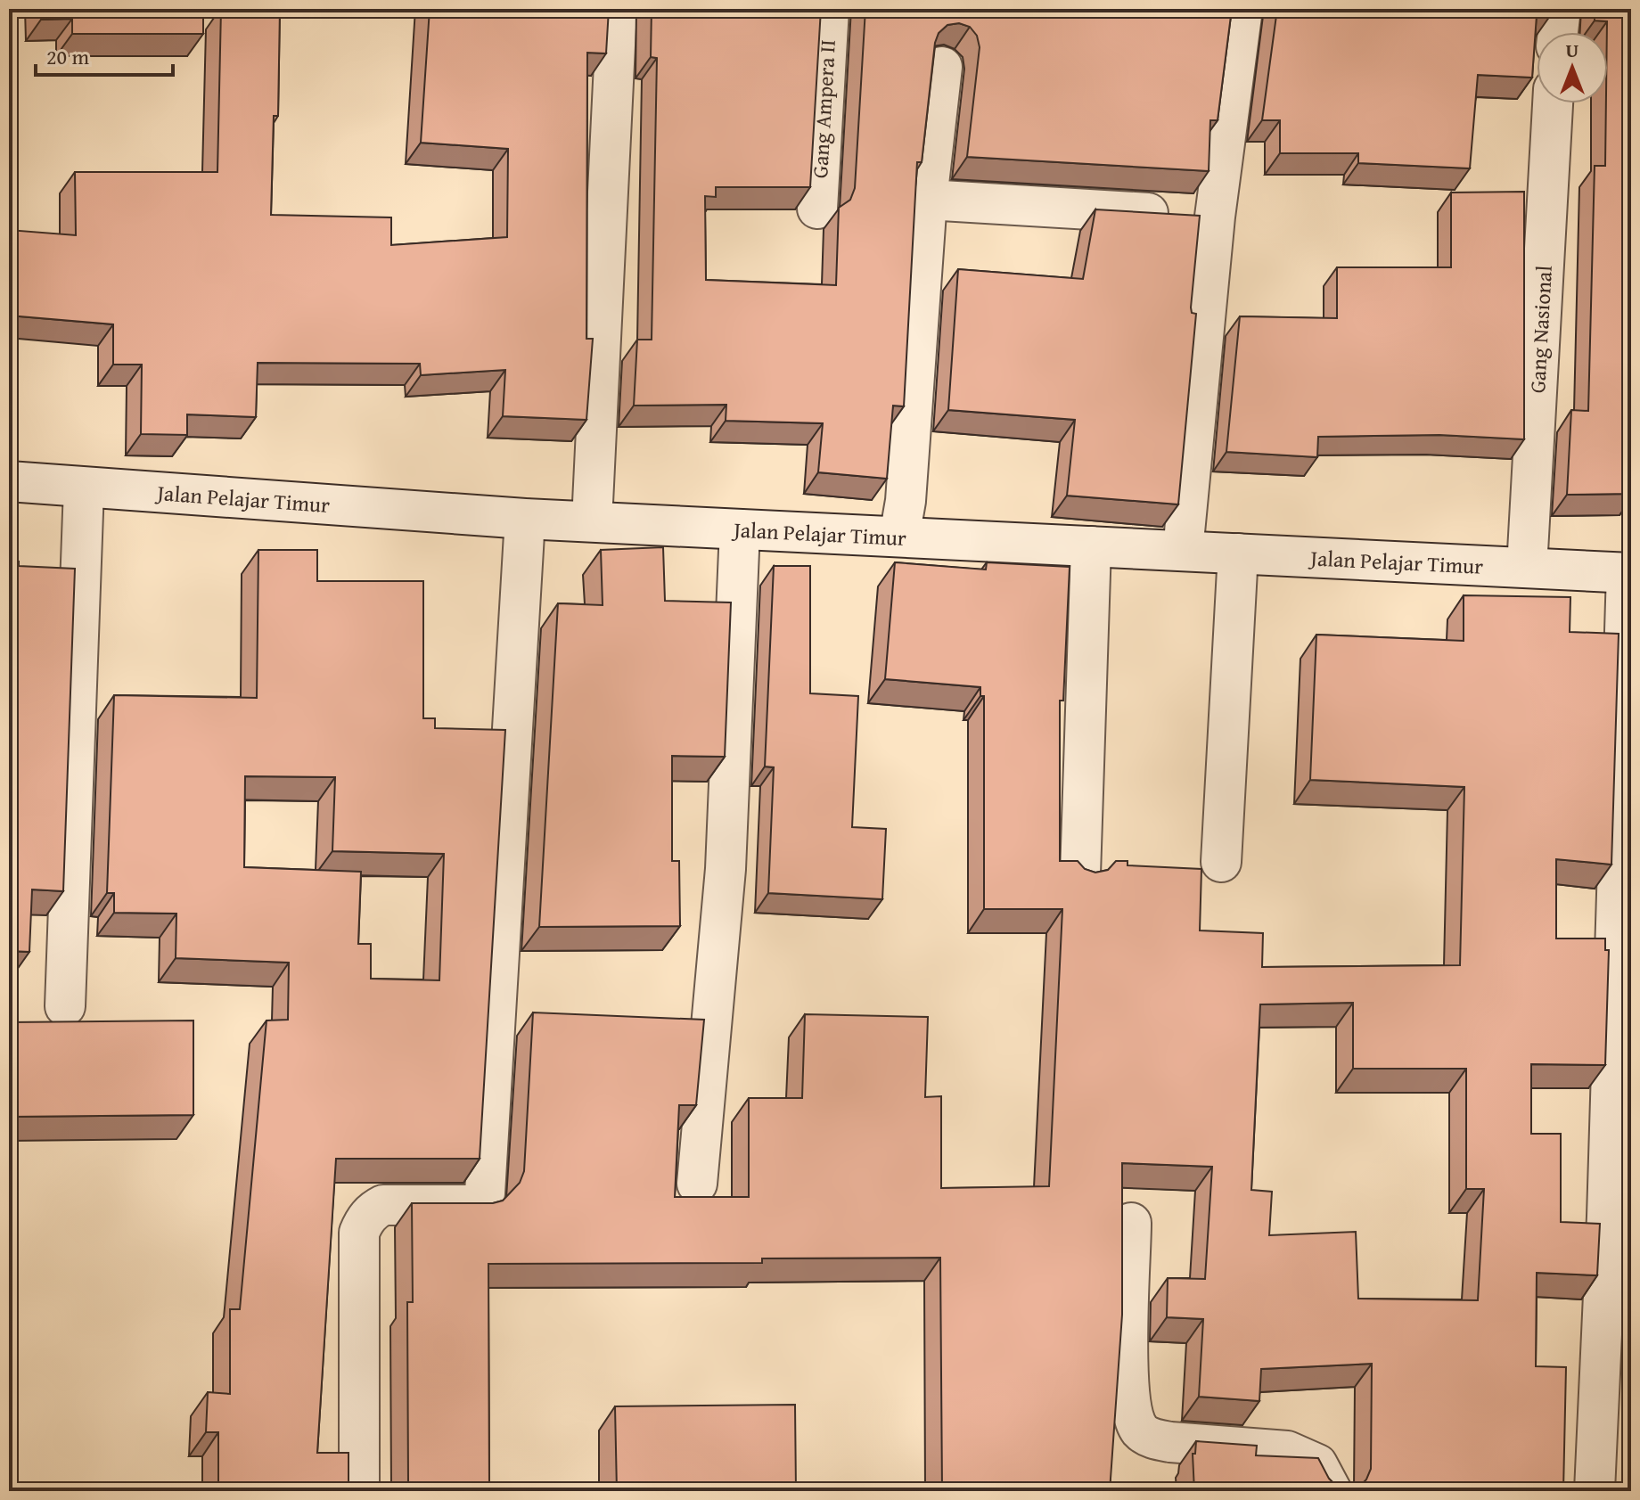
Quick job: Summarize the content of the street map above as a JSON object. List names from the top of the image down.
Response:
{
  "streets": {
    "street": ["Gang Ampera II", "Gang Nasional", "Jalan Pelajar Timur"]
  },
  "crossings": [
    ["Gang Nasional", "Jalan Pelajar Timur"]
  ],
  "scale_bar": "20 m",
  "north": "top"
}
